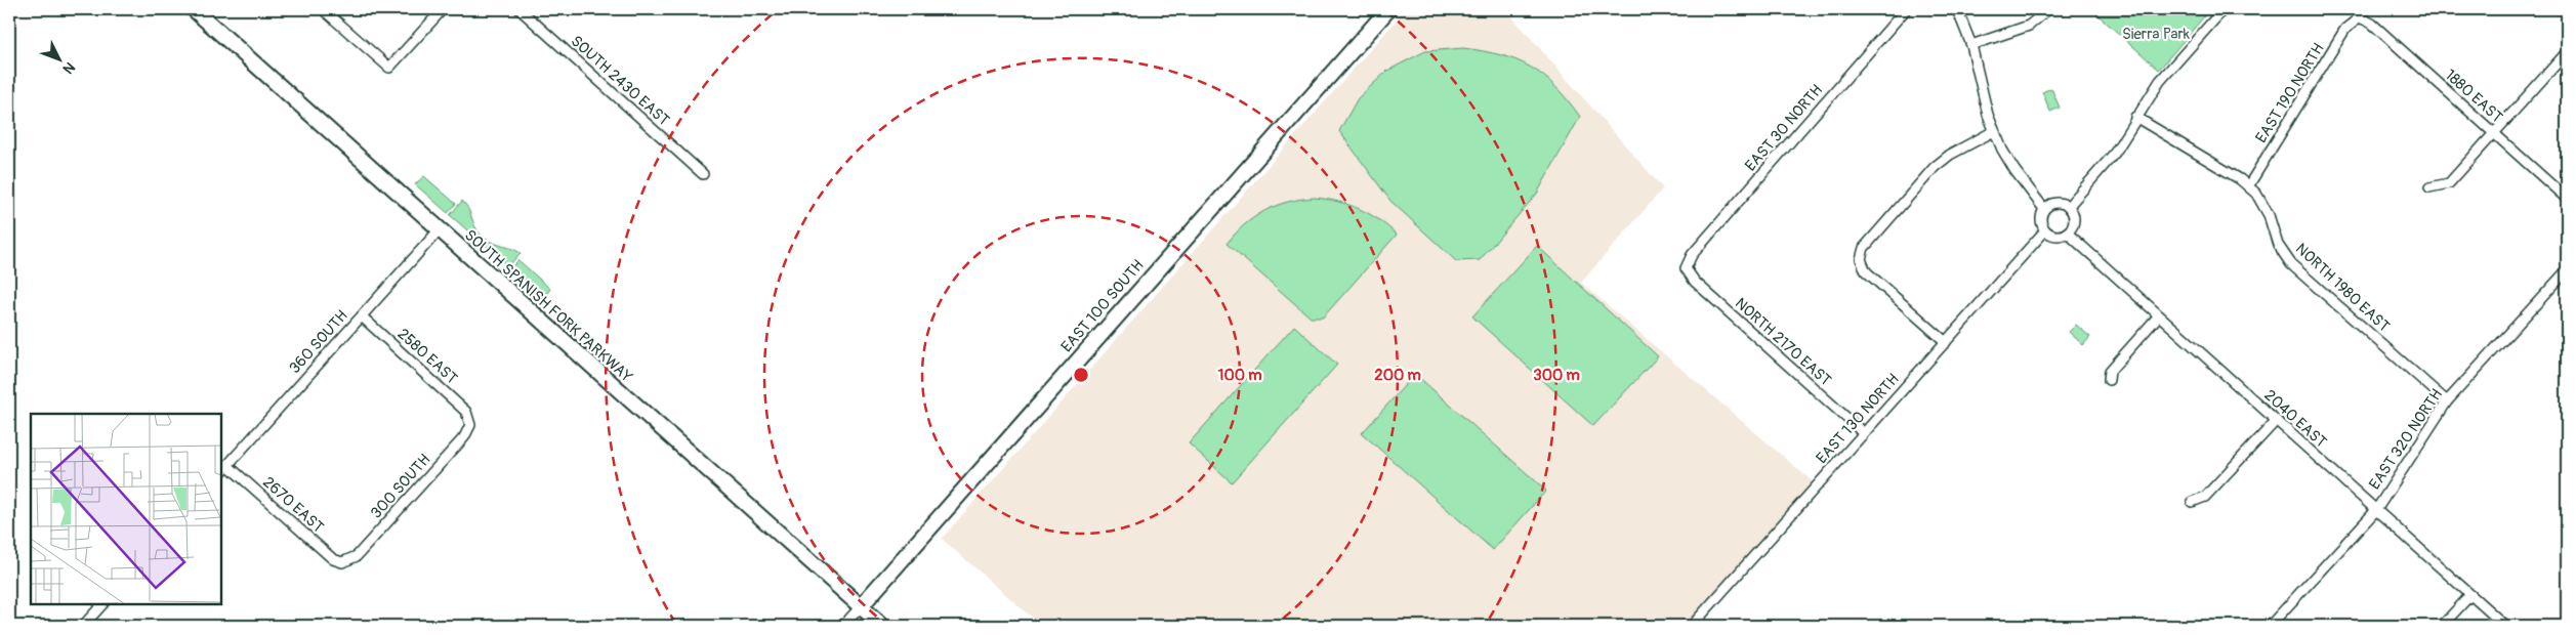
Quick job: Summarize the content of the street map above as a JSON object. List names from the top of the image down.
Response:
{
  "streets": {
    "street": [
      "SOUTH 2430 EAST",
      "EAST 190 NORTH",
      "1880 EAST",
      "EAST 30 NORTH",
      "NORTH 1980 EAST",
      "SOUTH SPANISH FORK PARKWAY",
      "EAST 100 SOUTH",
      "360 SOUTH",
      "NORTH 2170 EAST",
      "2580 EAST",
      "EAST 130 NORTH",
      "2040 EAST",
      "EAST 320 NORTH",
      "300 SOUTH",
      "2670 EAST"
    ]
  },
  "crossings": [
    ["EAST 190 NORTH", "1880 EAST"],
    ["EAST 190 NORTH", "NORTH 1980 EAST"],
    ["EAST 30 NORTH", "NORTH 2170 EAST"],
    ["NORTH 1980 EAST", "EAST 320 NORTH"],
    ["SOUTH SPANISH FORK PARKWAY", "EAST 100 SOUTH"],
    ["SOUTH SPANISH FORK PARKWAY", "360 SOUTH"],
    ["360 SOUTH", "2580 EAST"],
    ["360 SOUTH", "2670 EAST"],
    ["NORTH 2170 EAST", "EAST 130 NORTH"],
    ["2580 EAST", "300 SOUTH"],
    ["EAST 130 NORTH", "2040 EAST"],
    ["2040 EAST", "EAST 320 NORTH"],
    ["300 SOUTH", "2670 EAST"]
  ],
  "parks": ["Sierra Park"],
  "north": "bottom right",
  "rings": ["100 m", "200 m", "300 m"]
}
